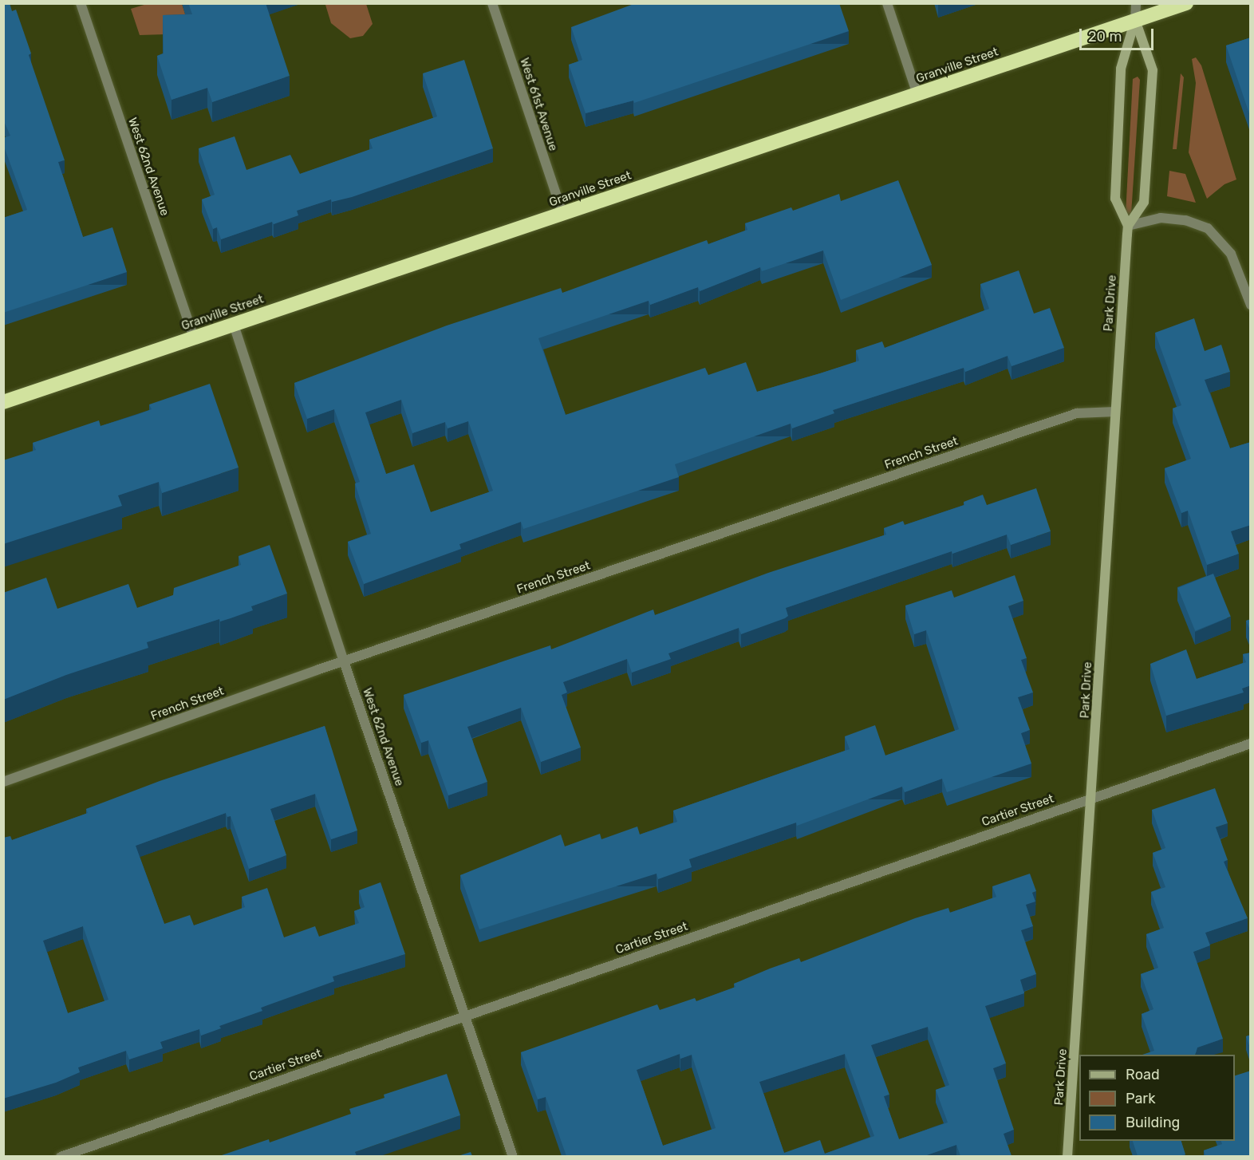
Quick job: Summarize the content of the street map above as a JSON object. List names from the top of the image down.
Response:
{
  "streets": {
    "highway": ["Granville Street"],
    "street": [
      "West 61st Avenue",
      "West 62nd Avenue",
      "Park Drive",
      "French Street",
      "Cartier Street"
    ]
  },
  "crossings": [
    ["Granville Street", "West 61st Avenue"],
    ["Granville Street", "West 62nd Avenue"],
    ["Granville Street", "Park Drive"],
    ["West 62nd Avenue", "French Street"],
    ["West 62nd Avenue", "Cartier Street"],
    ["Park Drive", "French Street"],
    ["Park Drive", "Cartier Street"]
  ],
  "legend": ["Road", "Park", "Building"],
  "scale_bar": "20 m"
}
